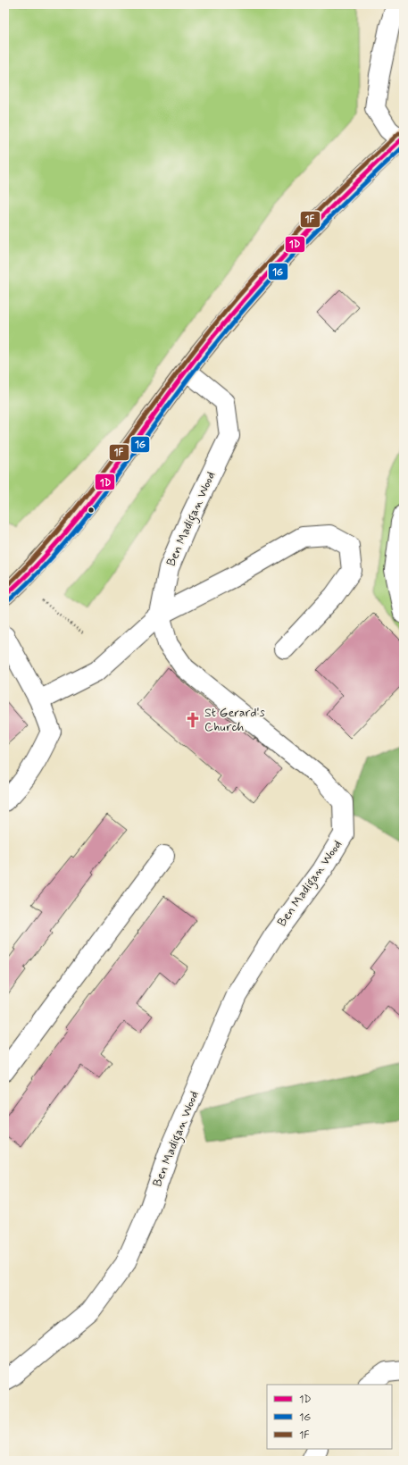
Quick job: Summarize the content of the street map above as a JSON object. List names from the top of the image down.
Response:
{
  "streets": {
    "street": ["Ben Madigan Wood"]
  },
  "places": {
    "church": ["St Gerard's Church"]
  },
  "lines": ["transit line 1F", "transit line 1D", "transit line 1G"],
  "legend": ["1D", "1G", "1F"]
}
